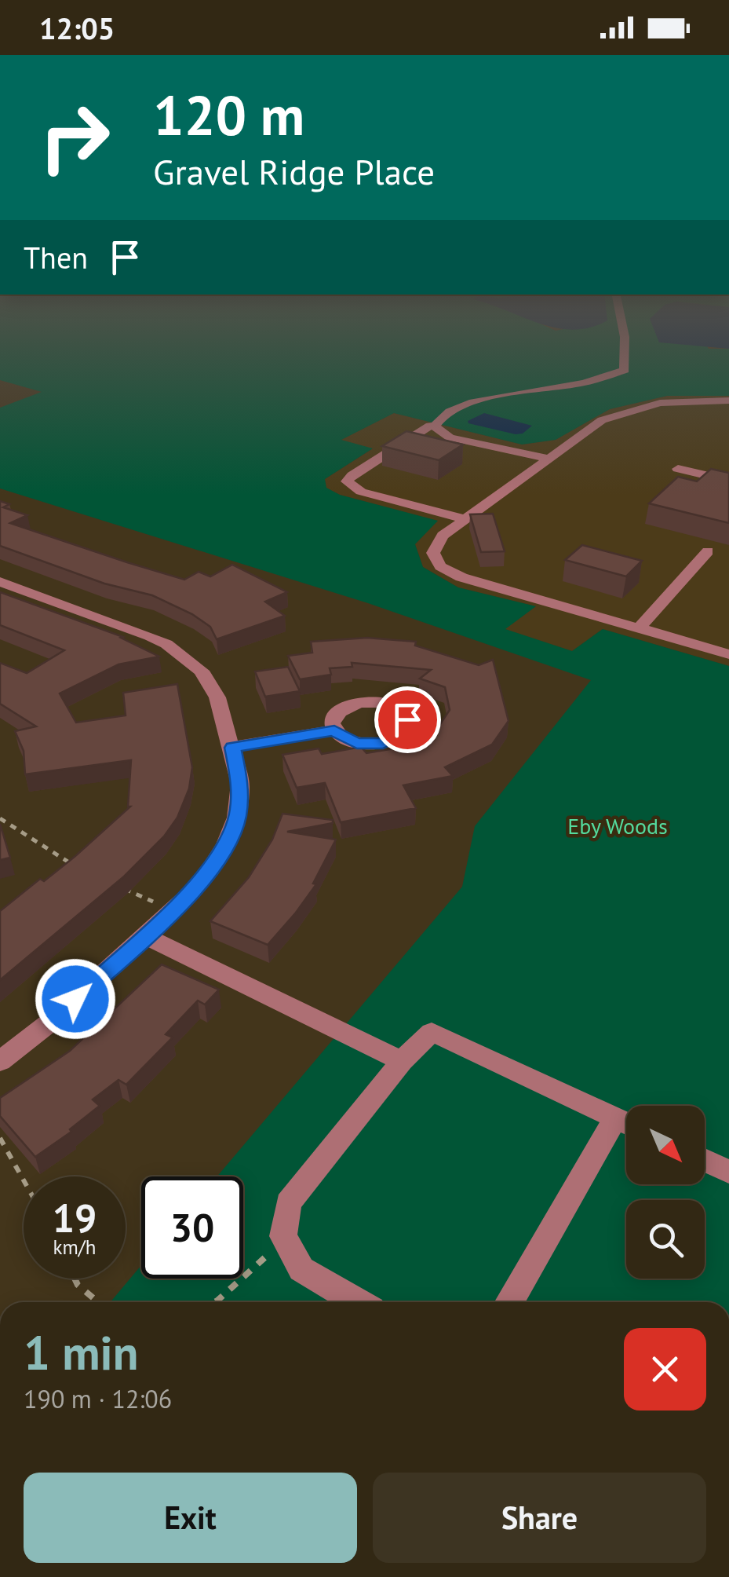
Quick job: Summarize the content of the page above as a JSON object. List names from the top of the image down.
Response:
{
  "parks": ["Eby Woods"],
  "north": "bottom right",
  "page": {
    "status": "12:05",
    "turn": ["120 m", "Gravel Ridge Place"],
    "then": "Then",
    "speed": "19 km/h",
    "limit": "30",
    "heading": ["1 min", "190 m · 12:06"],
    "buttons": ["Exit", "Share"]
  }
}
